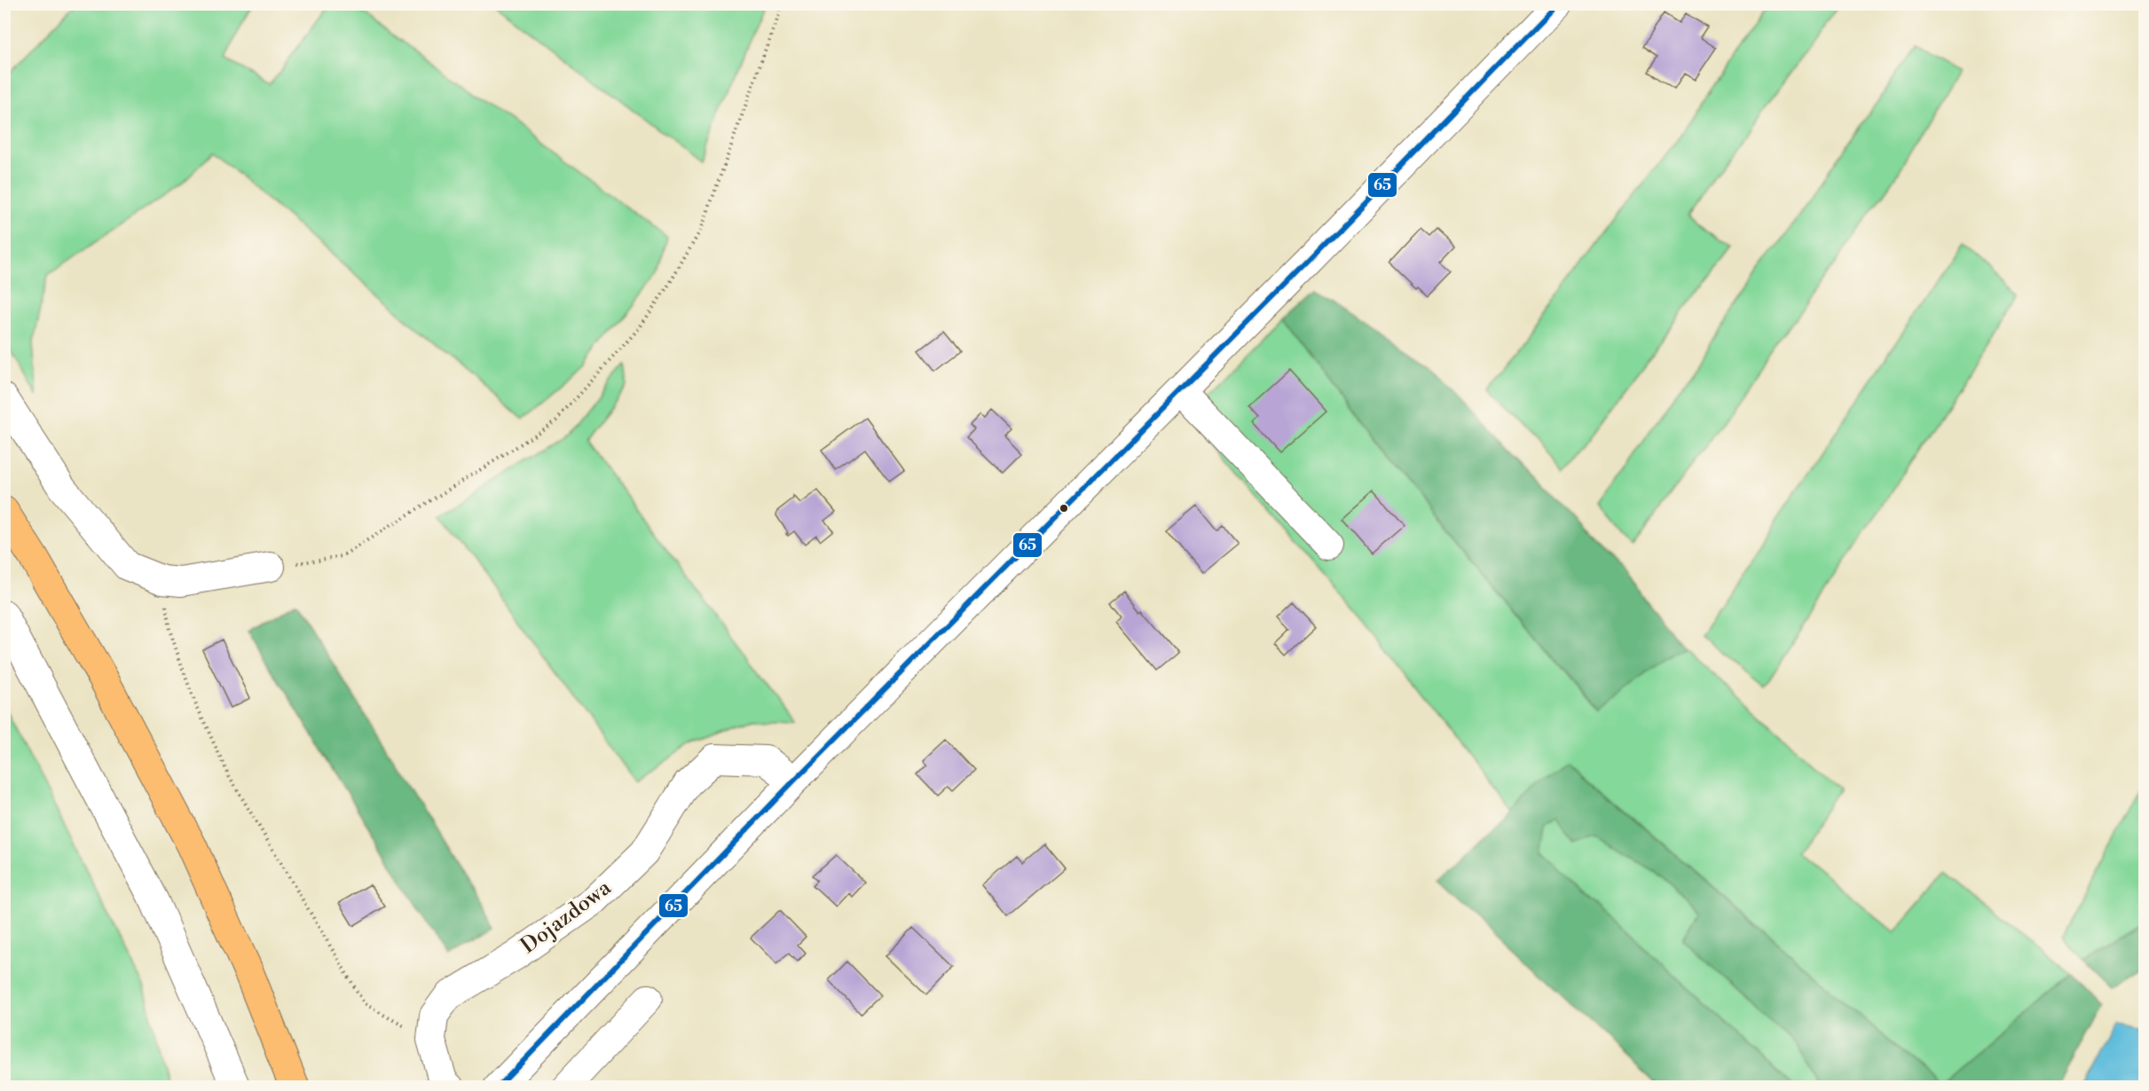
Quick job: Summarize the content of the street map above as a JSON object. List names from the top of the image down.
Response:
{
  "streets": {
    "street": ["Dojazdowa"]
  },
  "lines": ["transit line 65"]
}
